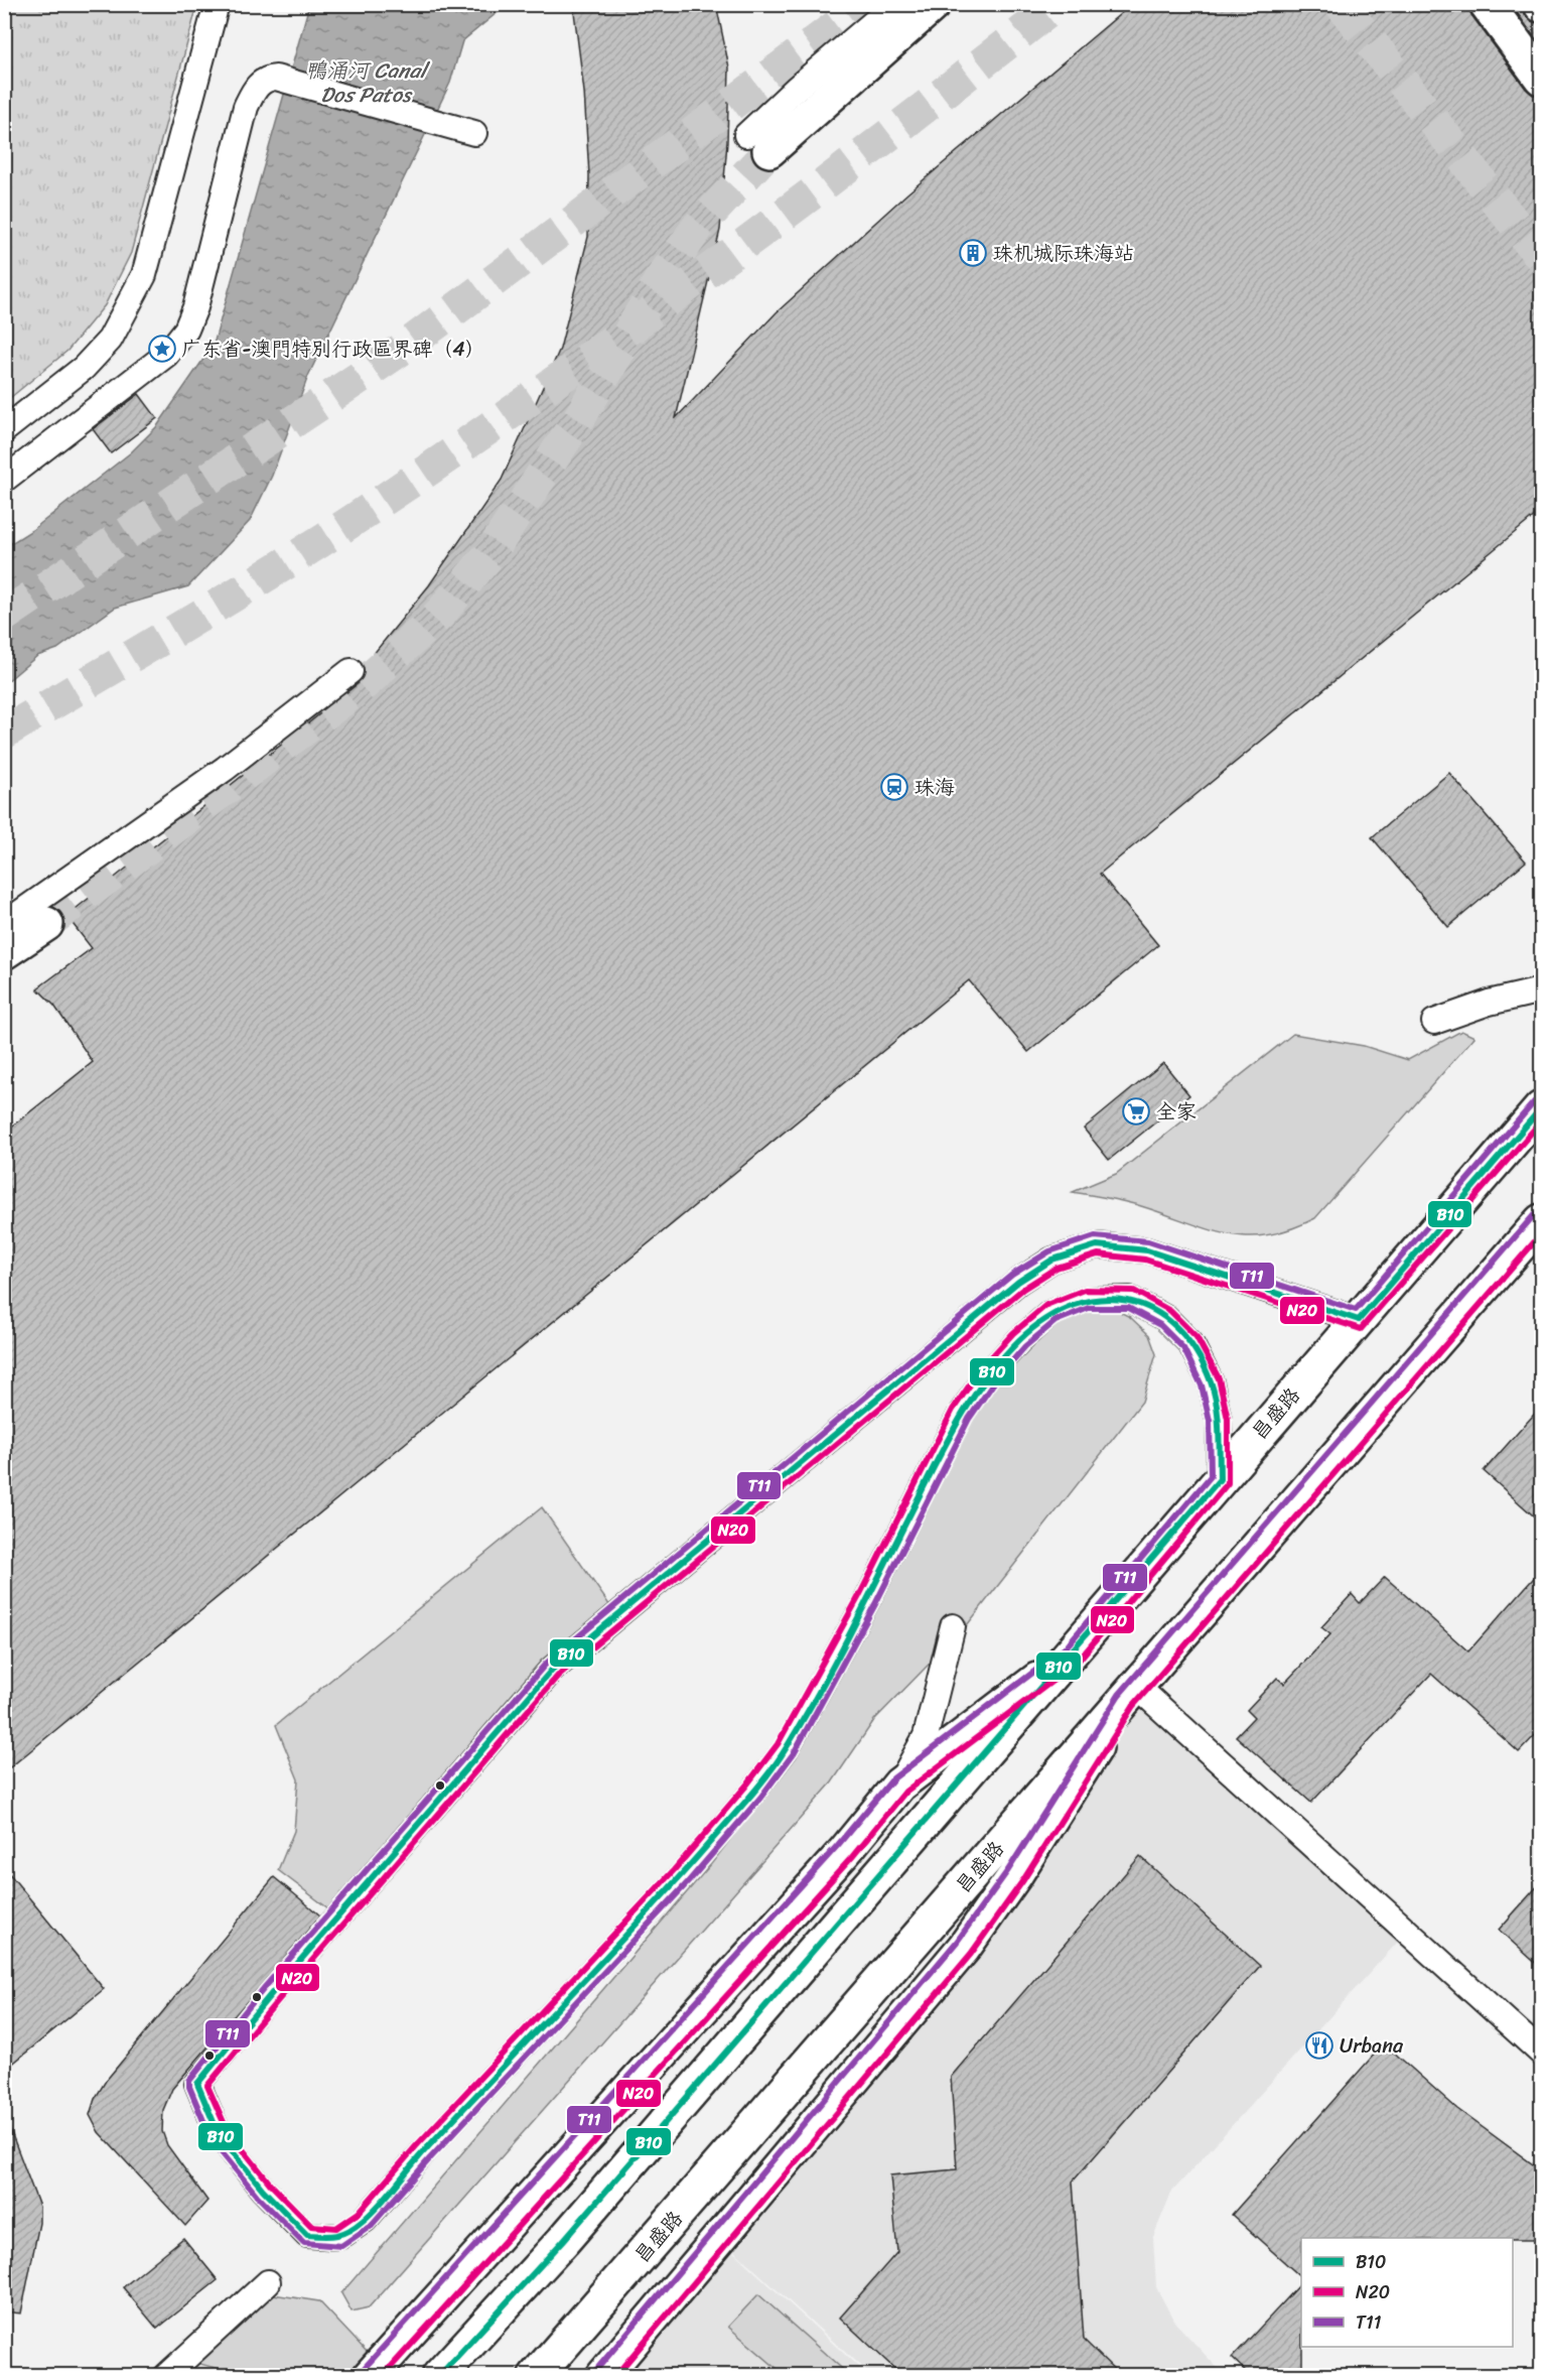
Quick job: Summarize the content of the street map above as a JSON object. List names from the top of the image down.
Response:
{
  "streets": {
    "main road": ["昌盛路"]
  },
  "water": ["鴨涌河 Canal Dos Patos"],
  "places": {
    "building": ["珠机城际珠海站"],
    "place": ["广东省-澳門特別行政區界碑（4）"],
    "station": ["珠海"],
    "supermarket": ["全家"],
    "restaurant": ["Urbana"]
  },
  "lines": ["transit line T11", "transit line B10", "transit line N20"],
  "legend": ["B10", "N20", "T11"]
}
